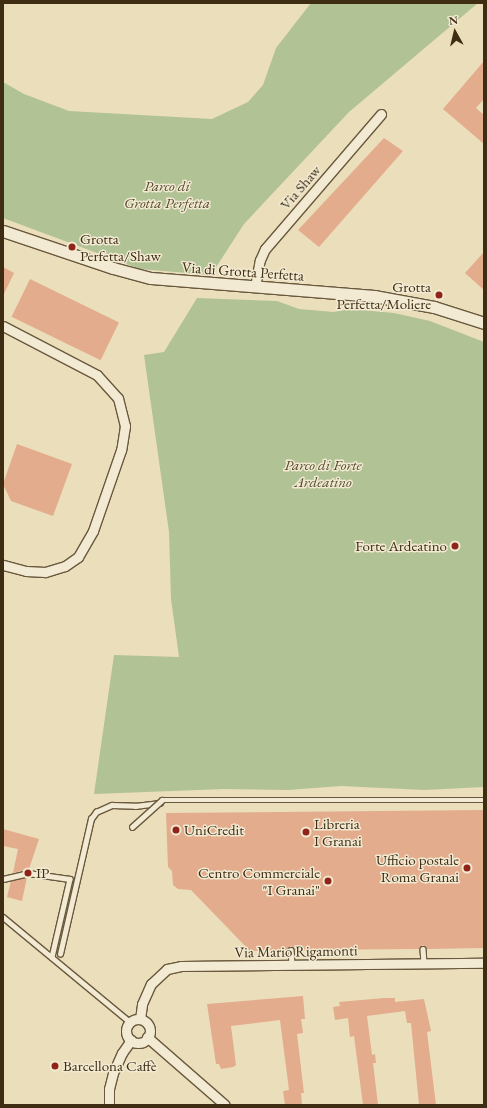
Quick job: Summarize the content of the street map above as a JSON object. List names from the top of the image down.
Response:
{
  "streets": {
    "street": ["Via Shaw", "Via di Grotta Perfetta", "Via Mario Rigamonti"]
  },
  "crossings": [
    ["Via Shaw", "Via di Grotta Perfetta"]
  ],
  "parks": ["Parco di Grotta Perfetta", "Parco di Forte Ardeatino"],
  "places": [
    "Grotta Perfetta/Shaw",
    "Grotta Perfetta/Moliere",
    "Forte Ardeatino",
    "UniCredit",
    "Libreria I Granai",
    "Ufficio postale Roma Granai",
    "IP",
    "Centro Commerciale \"I Granai\"",
    "Barcellona Caffè"
  ],
  "north": "top"
}
